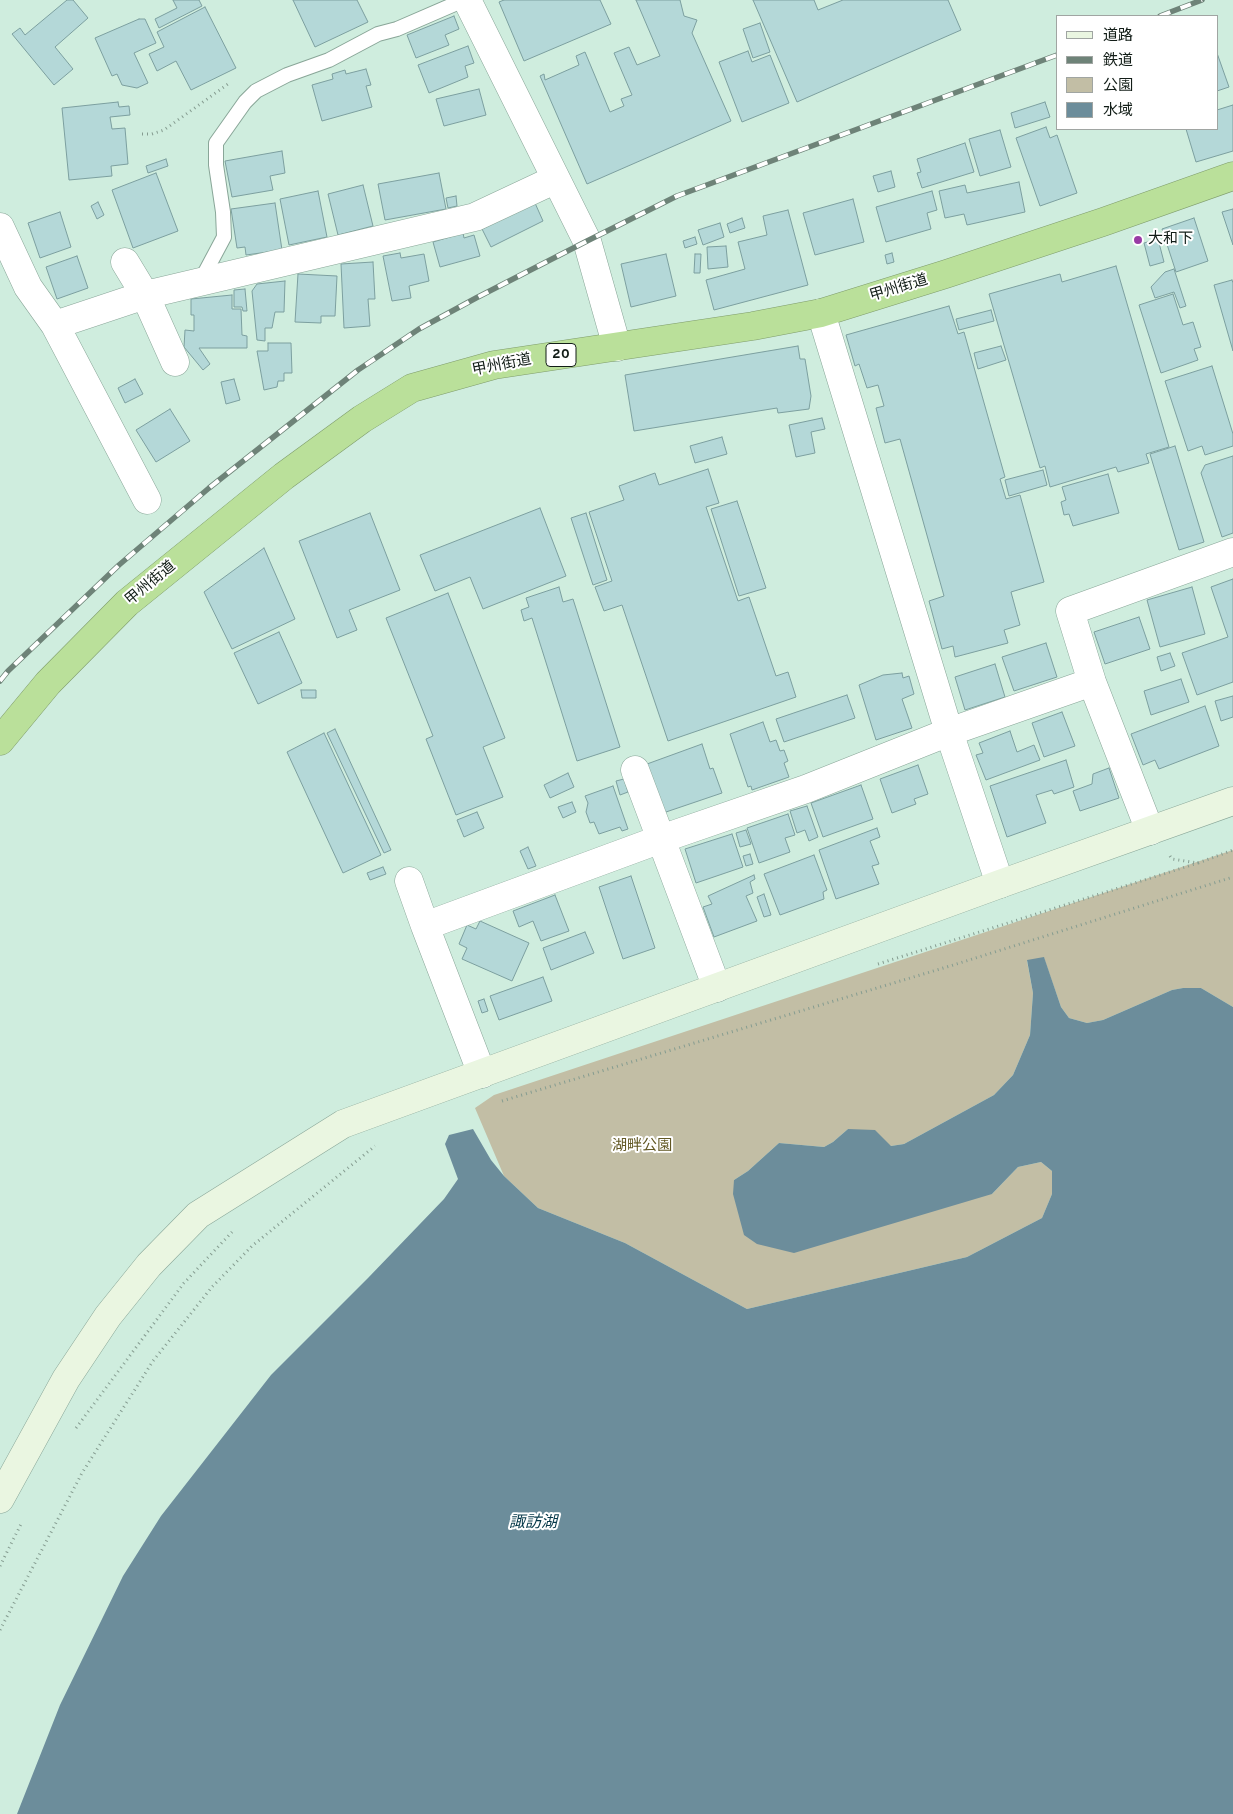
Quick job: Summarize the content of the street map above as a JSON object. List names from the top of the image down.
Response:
{
  "streets": {
    "highway": ["甲州街道", "20"]
  },
  "water": ["諏訪湖"],
  "parks": ["湖畔公園"],
  "places": ["大和下"],
  "legend": [
    "道路",
    "鉄道",
    "公園",
    "水域"
  ]
}
